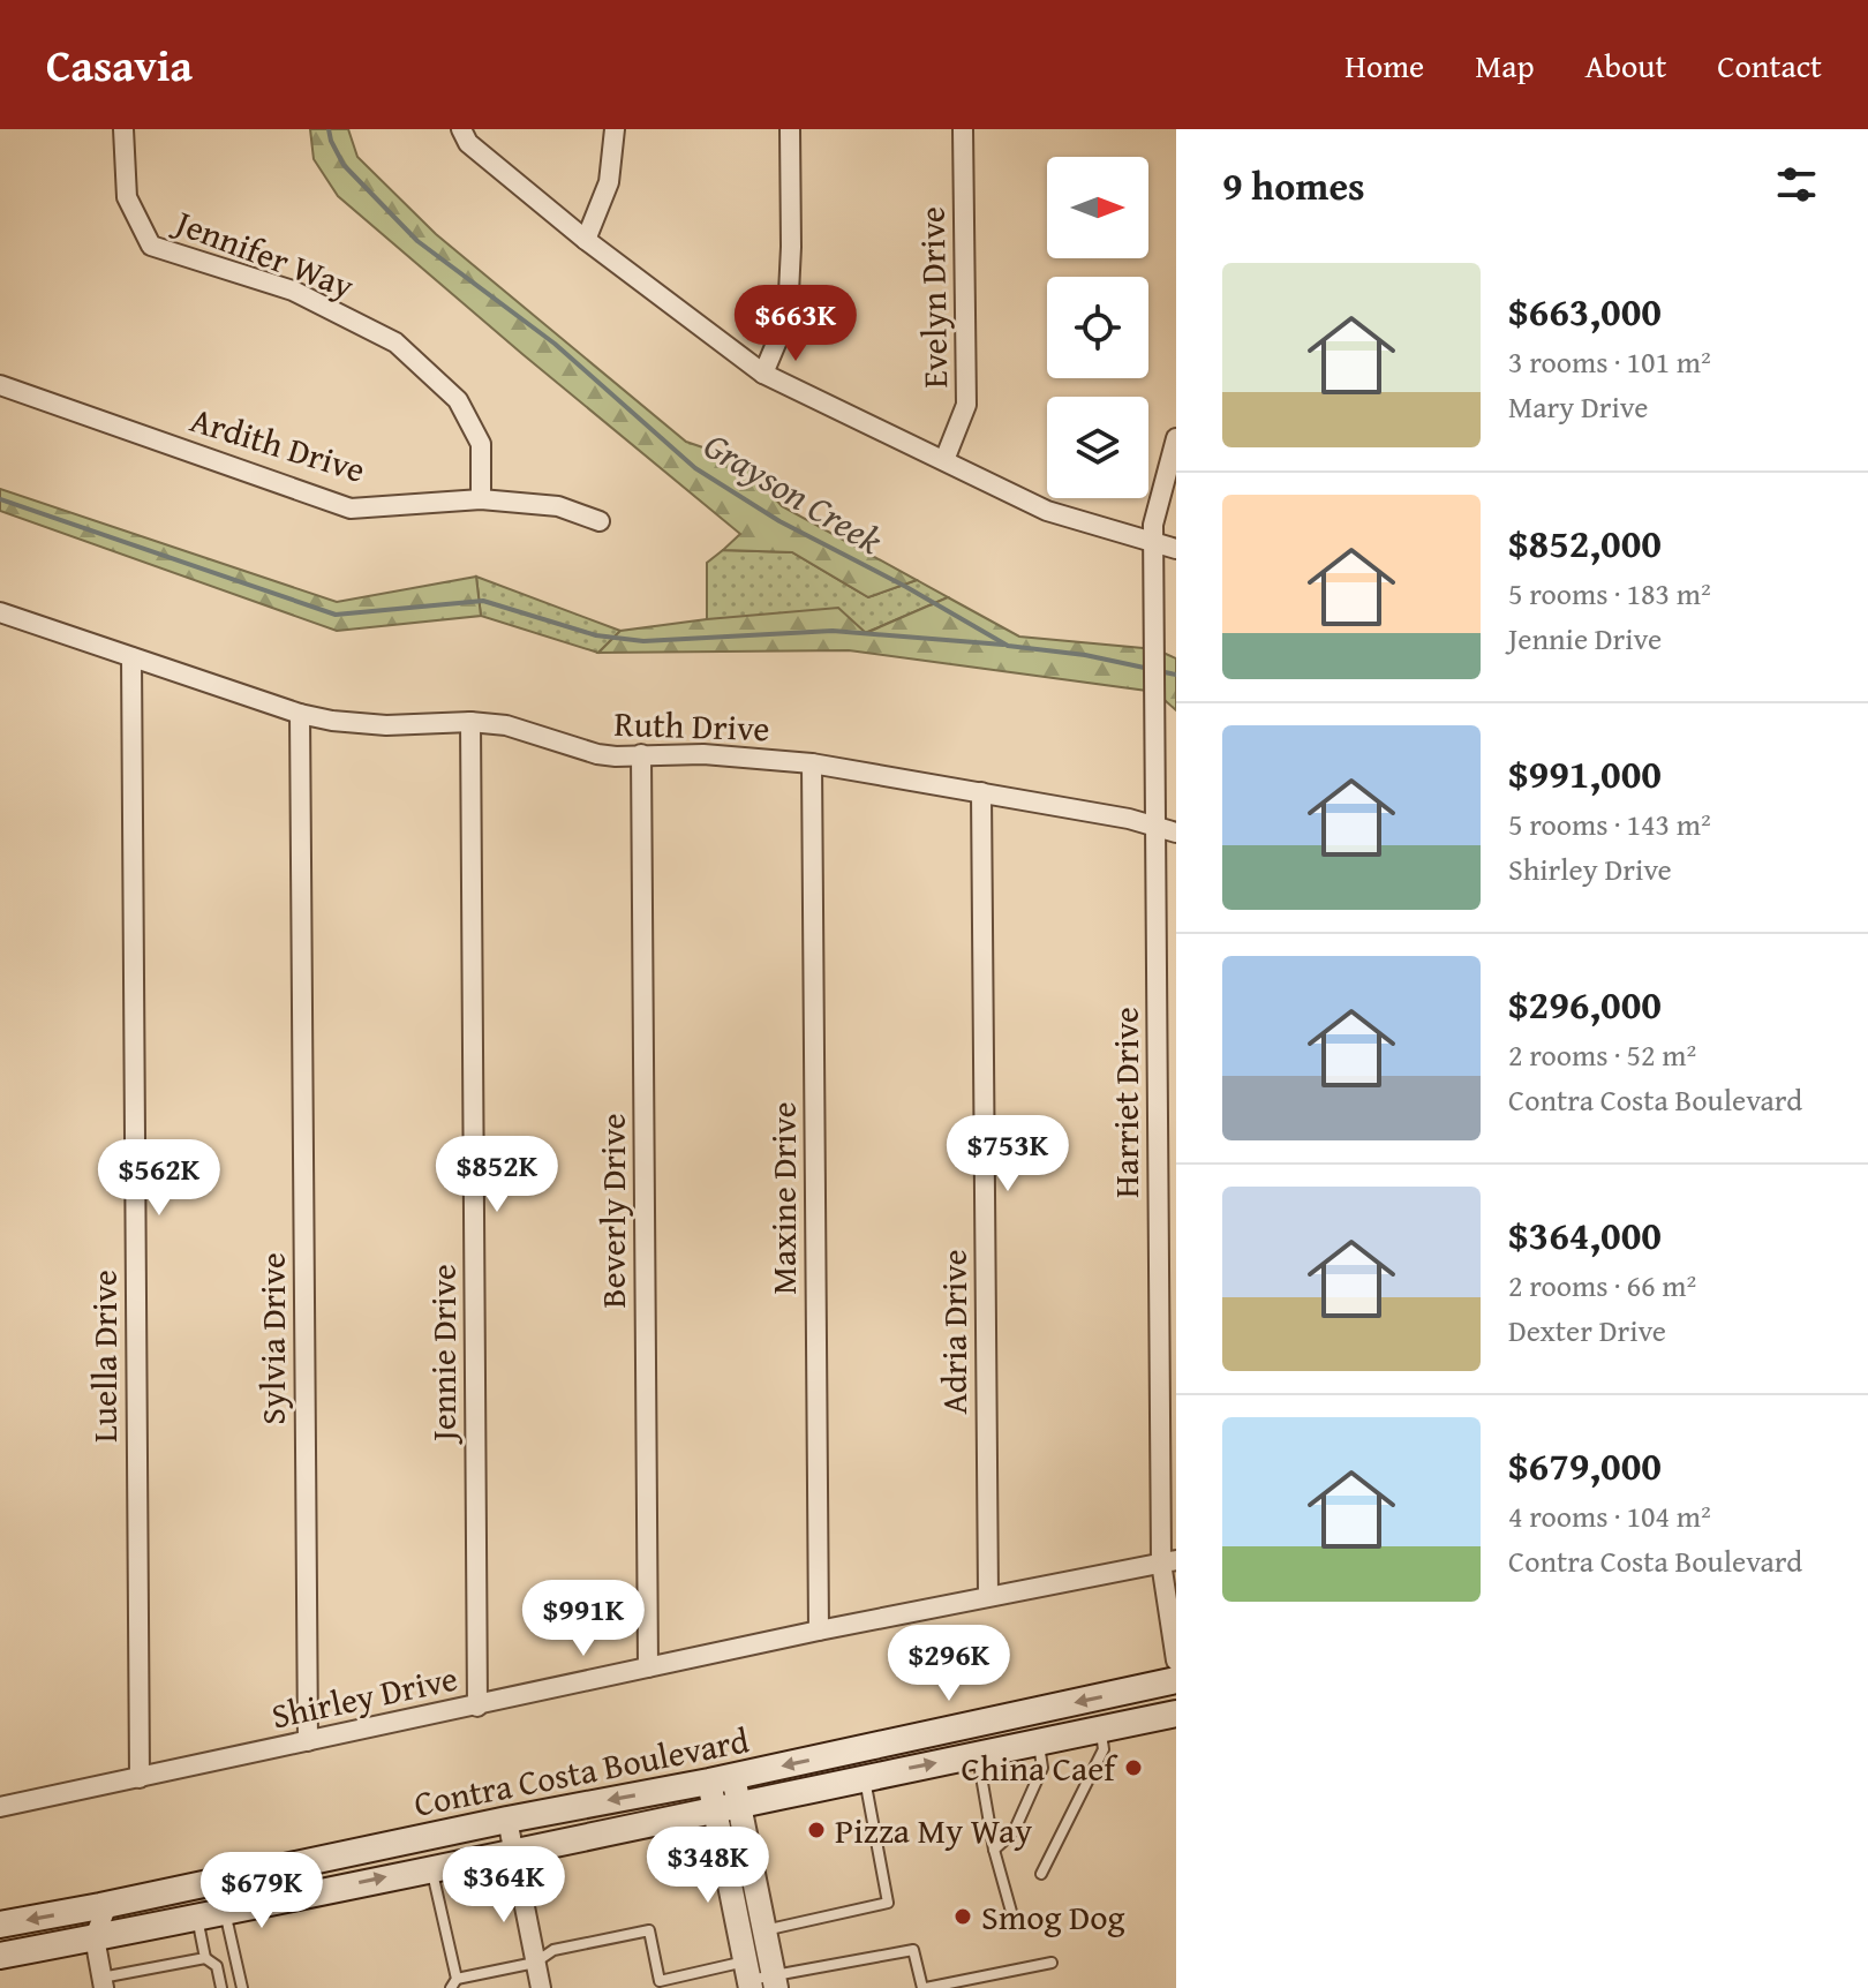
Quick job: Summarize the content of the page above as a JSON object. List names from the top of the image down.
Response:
{
  "streets": {
    "main road": ["Contra Costa Boulevard"],
    "street": [
      "Jennifer Way",
      "Evelyn Drive",
      "Ardith Drive",
      "Ruth Drive",
      "Harriet Drive",
      "Maxine Drive",
      "Beverly Drive",
      "Adria Drive",
      "Sylvia Drive",
      "Jennie Drive",
      "Luella Drive",
      "Shirley Drive"
    ]
  },
  "crossings": [
    ["Jennifer Way", "Ardith Drive"],
    ["Ruth Drive", "Harriet Drive"],
    ["Ruth Drive", "Maxine Drive"],
    ["Ruth Drive", "Beverly Drive"],
    ["Ruth Drive", "Adria Drive"],
    ["Ruth Drive", "Sylvia Drive"],
    ["Ruth Drive", "Jennie Drive"],
    ["Ruth Drive", "Luella Drive"],
    ["Harriet Drive", "Shirley Drive"],
    ["Maxine Drive", "Shirley Drive"],
    ["Beverly Drive", "Shirley Drive"],
    ["Adria Drive", "Shirley Drive"],
    ["Sylvia Drive", "Shirley Drive"],
    ["Jennie Drive", "Shirley Drive"],
    ["Luella Drive", "Shirley Drive"]
  ],
  "water": ["Grayson Creek"],
  "places": ["China Caef", "Pizza My Way", "Smog Dog"],
  "north": "right",
  "page": {
    "header": "Casavia",
    "nav": [
      "Home",
      "Map",
      "About",
      "Contact"
    ],
    "heading": "9 homes",
    "list": [
      {
        "name": "$663,000",
        "note": "3 rooms · 101 m² · Mary Drive"
      },
      {
        "name": "$852,000",
        "note": "5 rooms · 183 m² · Jennie Drive"
      },
      {
        "name": "$991,000",
        "note": "5 rooms · 143 m² · Shirley Drive"
      },
      {
        "name": "$296,000",
        "note": "2 rooms · 52 m² · Contra Costa Boulevard"
      },
      {
        "name": "$364,000",
        "note": "2 rooms · 66 m² · Dexter Drive"
      },
      {
        "name": "$679,000",
        "note": "4 rooms · 104 m² · Contra Costa Boulevard"
      }
    ],
    "price": [
      "$663K",
      "$753K",
      "$852K",
      "$562K",
      "$991K",
      "$296K",
      "$348K",
      "$364K",
      "$679K"
    ]
  }
}
